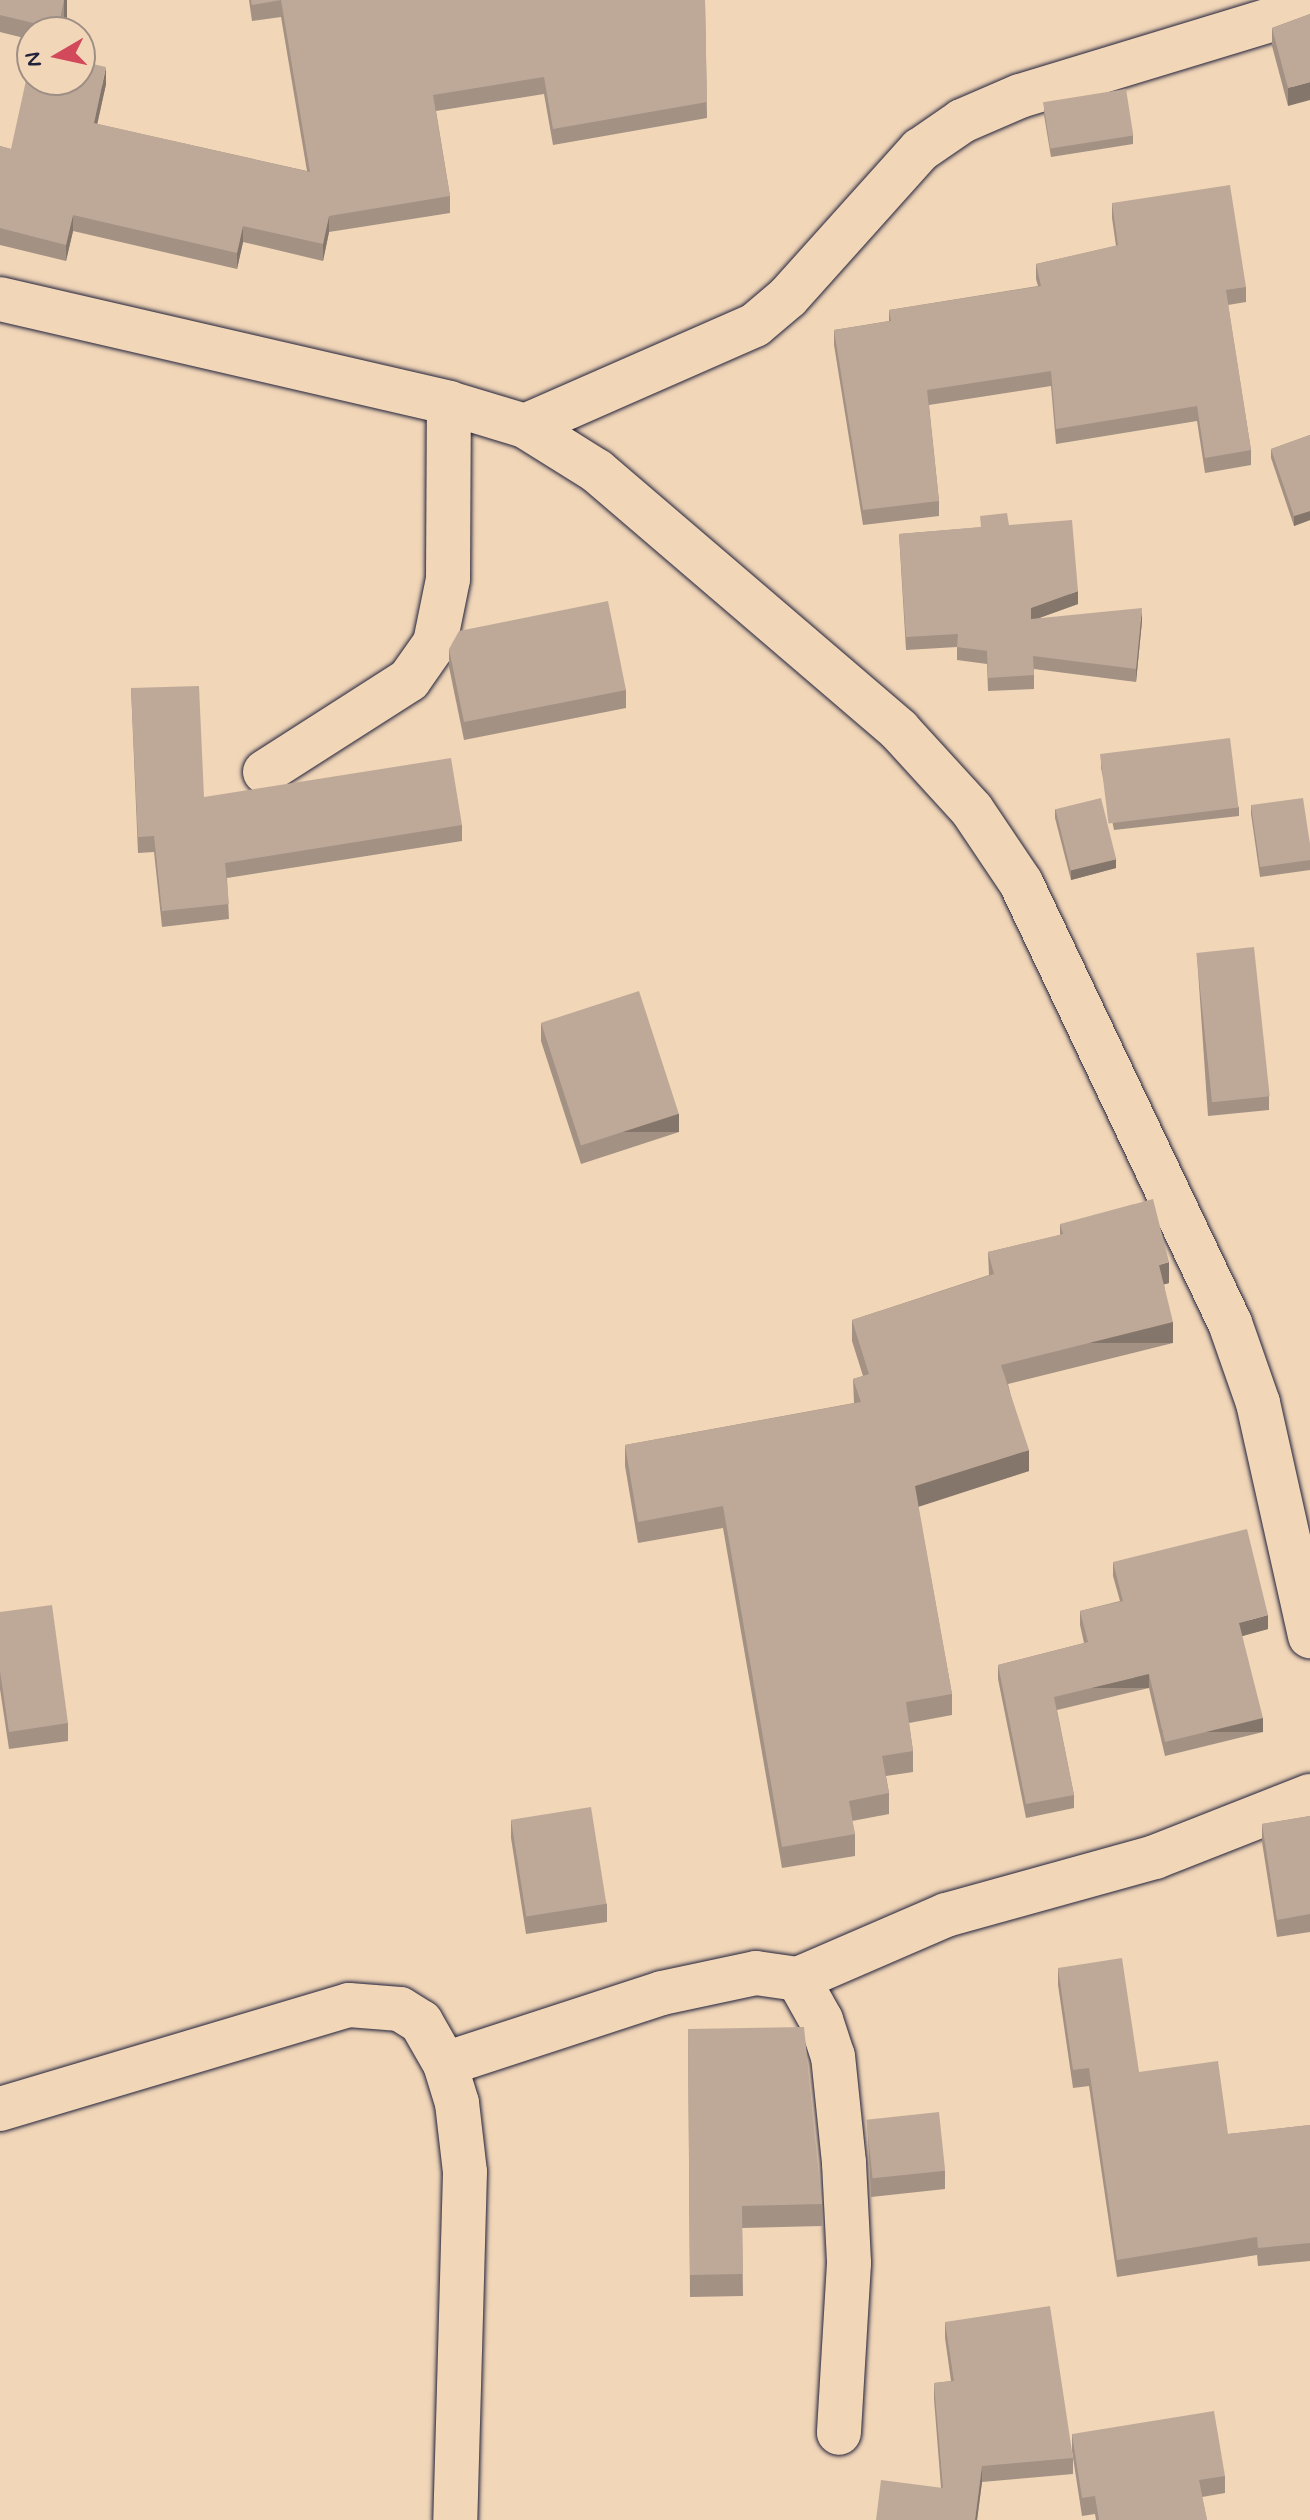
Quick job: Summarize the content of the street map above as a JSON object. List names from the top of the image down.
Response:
{
  "north": "left"
}
